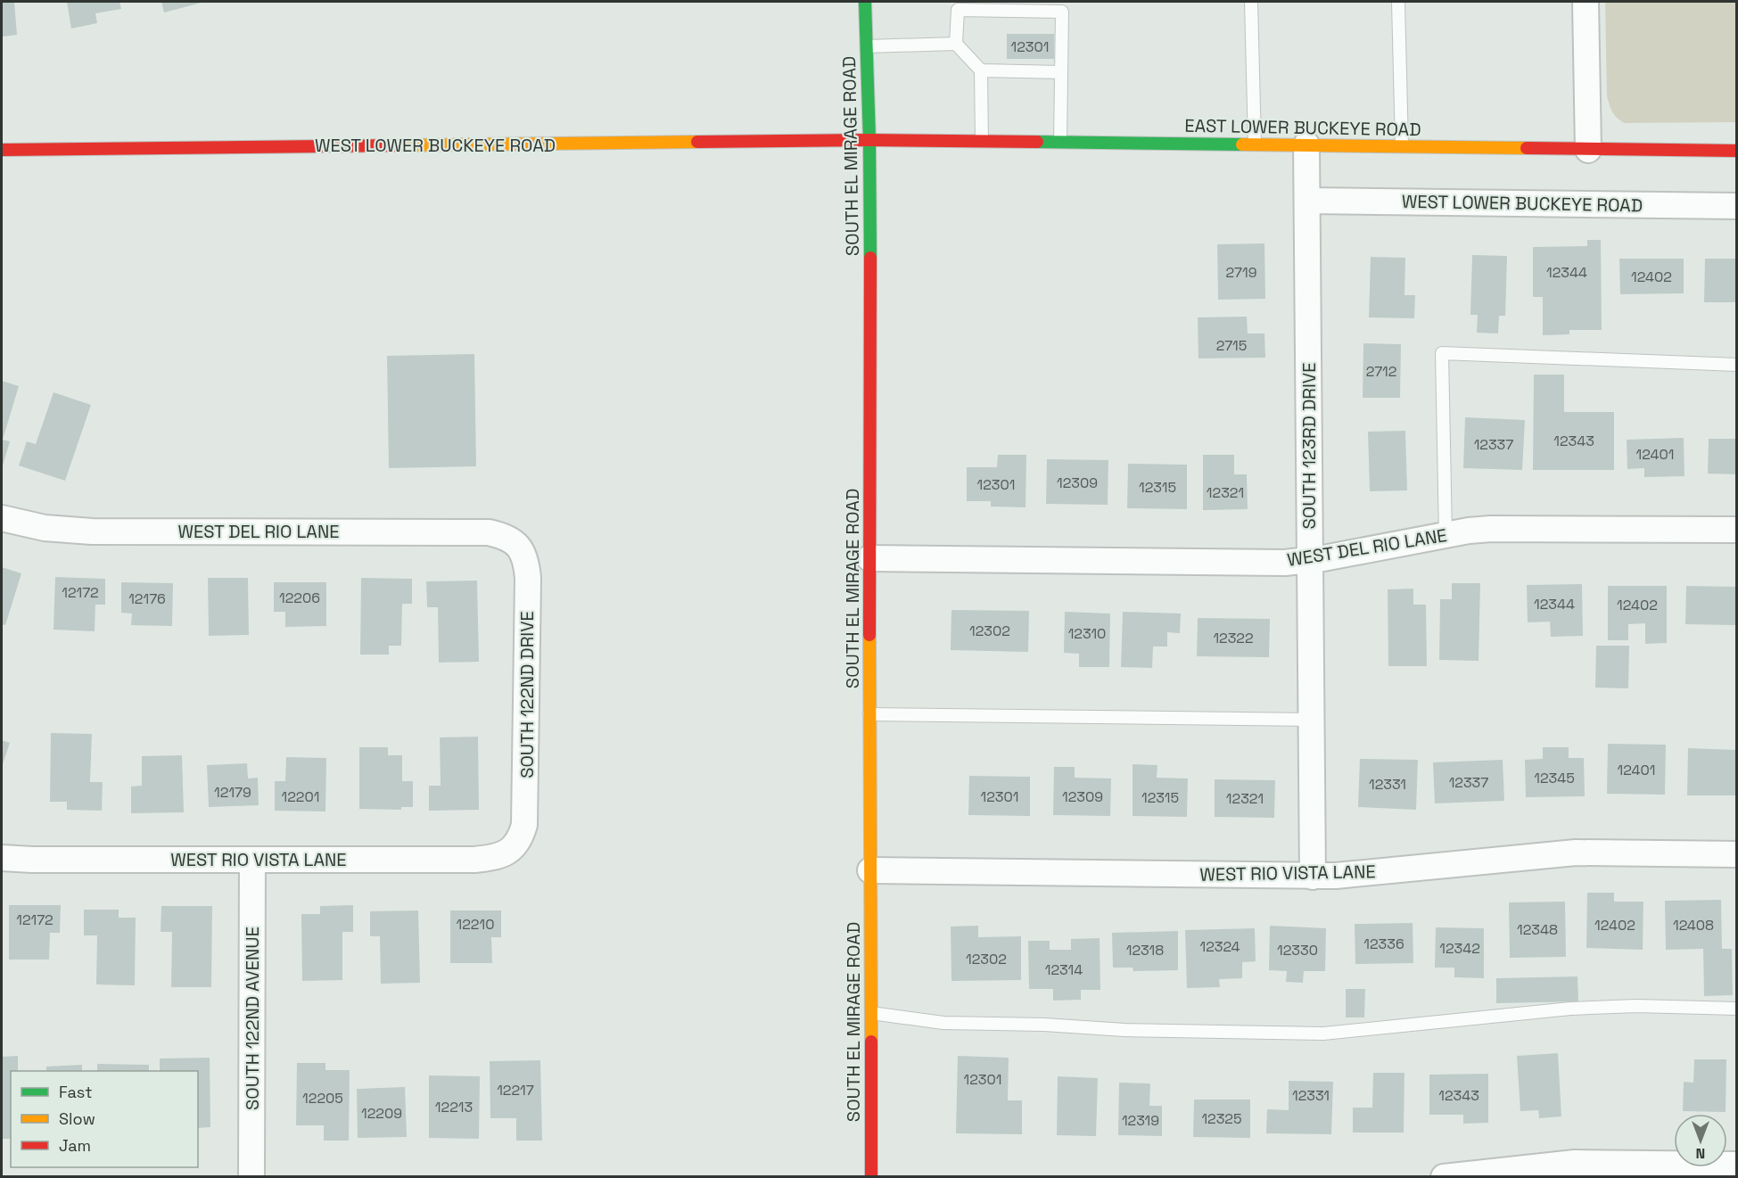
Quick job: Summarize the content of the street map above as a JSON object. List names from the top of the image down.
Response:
{
  "streets": {
    "main road": ["EAST LOWER BUCKEYE ROAD", "WEST LOWER BUCKEYE ROAD", "SOUTH EL MIRAGE ROAD"],
    "street": [
      "SOUTH 123RD DRIVE",
      "WEST DEL RIO LANE",
      "SOUTH 122ND DRIVE",
      "WEST RIO VISTA LANE",
      "SOUTH 122ND AVENUE"
    ]
  },
  "crossings": [
    ["EAST LOWER BUCKEYE ROAD", "WEST LOWER BUCKEYE ROAD"],
    ["EAST LOWER BUCKEYE ROAD", "SOUTH EL MIRAGE ROAD"],
    ["EAST LOWER BUCKEYE ROAD", "SOUTH 123RD DRIVE"],
    ["WEST LOWER BUCKEYE ROAD", "SOUTH EL MIRAGE ROAD"],
    ["WEST LOWER BUCKEYE ROAD", "SOUTH 123RD DRIVE"],
    ["SOUTH EL MIRAGE ROAD", "WEST DEL RIO LANE"],
    ["SOUTH EL MIRAGE ROAD", "WEST RIO VISTA LANE"],
    ["SOUTH 123RD DRIVE", "WEST DEL RIO LANE"],
    ["SOUTH 123RD DRIVE", "WEST RIO VISTA LANE"],
    ["WEST DEL RIO LANE", "SOUTH 122ND DRIVE"],
    ["SOUTH 122ND DRIVE", "WEST RIO VISTA LANE"],
    ["WEST RIO VISTA LANE", "SOUTH 122ND AVENUE"]
  ],
  "house_numbers": [
    "12301",
    "2719",
    "12344",
    "12402",
    "2715",
    "2712",
    "12343",
    "12337",
    "12401",
    "12309",
    "12301",
    "12315",
    "12321",
    "12172",
    "12206",
    "12176",
    "12344",
    "12402",
    "12302",
    "12310",
    "12322",
    "12401",
    "12345",
    "12337",
    "12331",
    "12179",
    "12201",
    "12301",
    "12309",
    "12315",
    "12321",
    "12172",
    "12210",
    "12402",
    "12408",
    "12348",
    "12336",
    "12324",
    "12342",
    "12318",
    "12330",
    "12302",
    "12314",
    "12301",
    "12217",
    "12331",
    "12343",
    "12205",
    "12213",
    "12209",
    "12325",
    "12319"
  ],
  "legend": ["Fast", "Slow", "Jam"],
  "north": "bottom"
}
